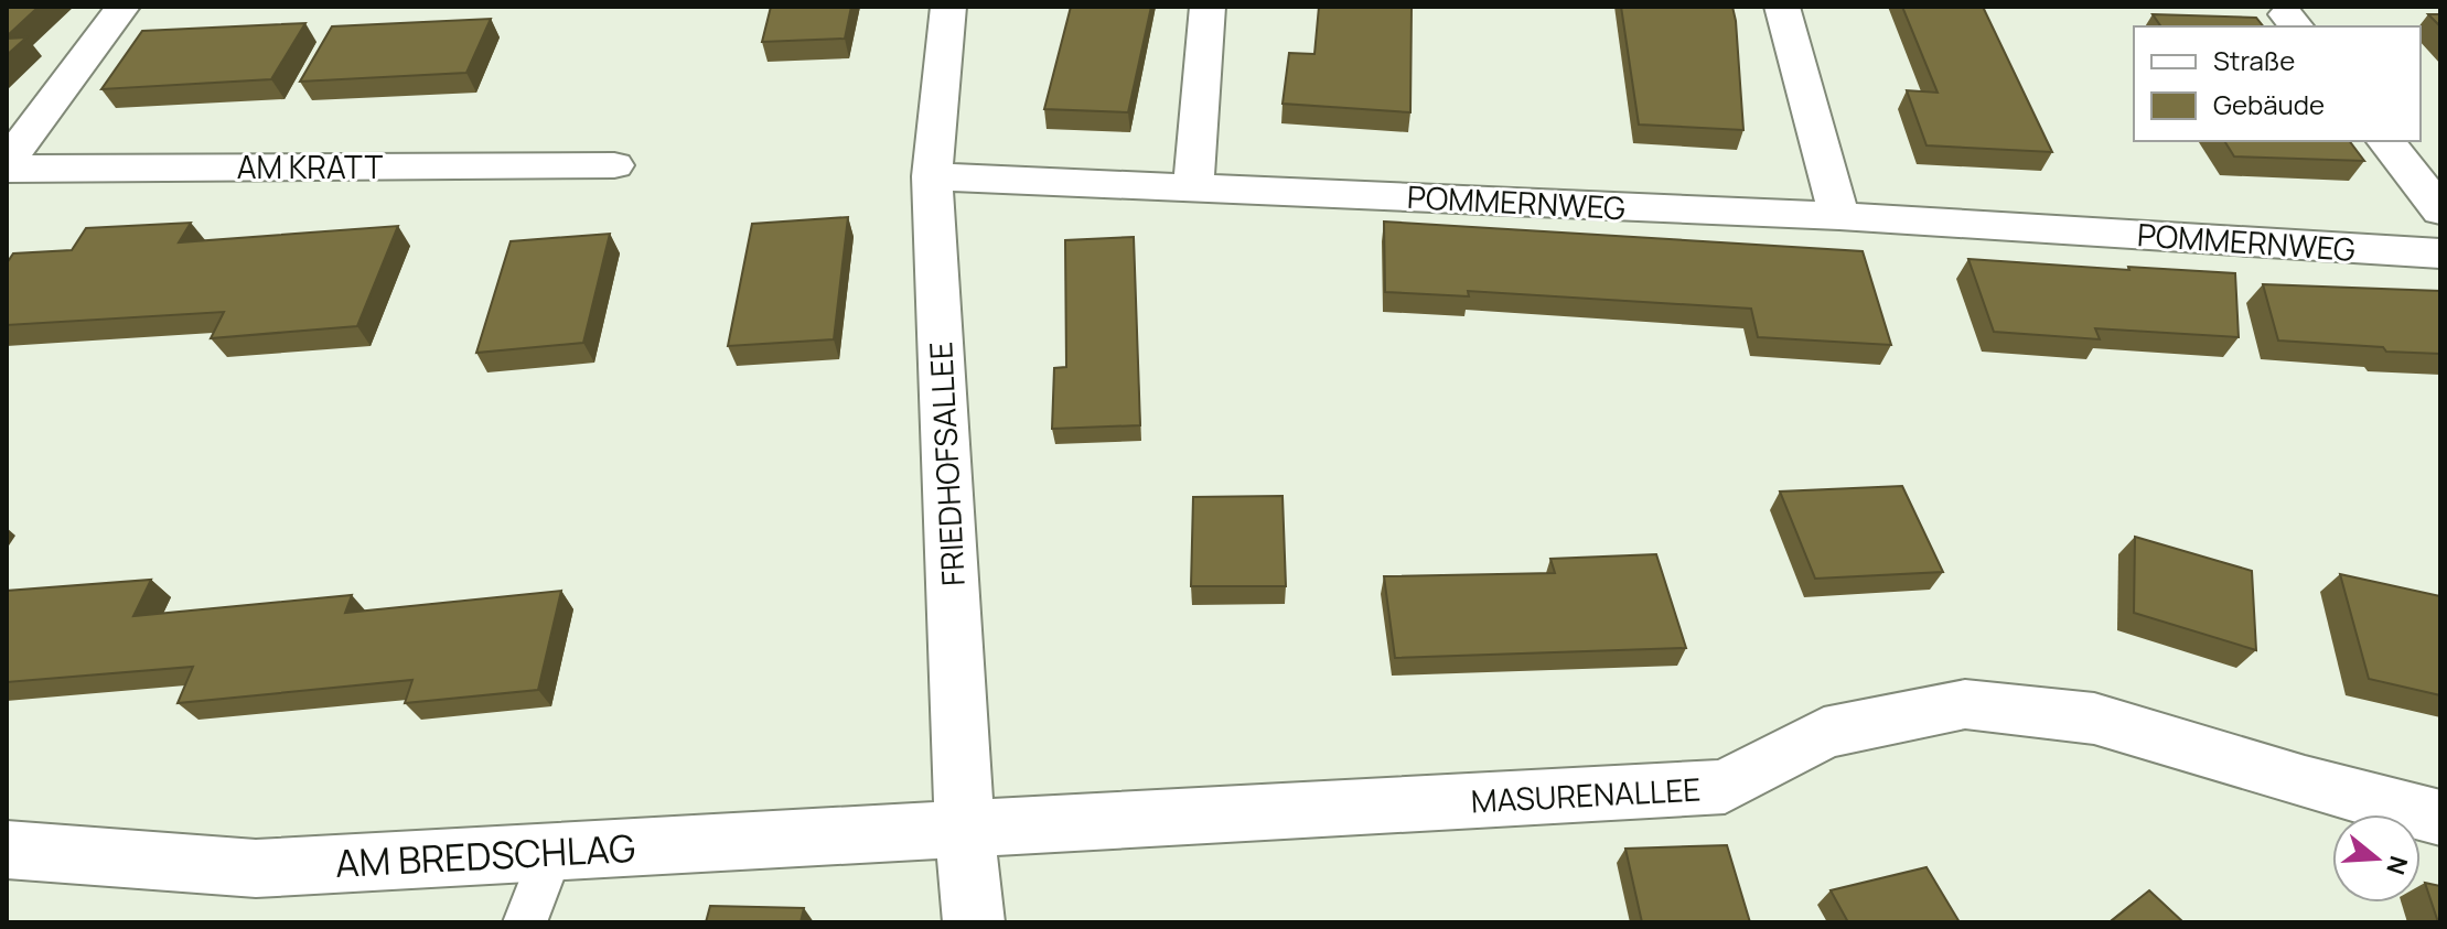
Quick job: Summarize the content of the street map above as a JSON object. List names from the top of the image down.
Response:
{
  "streets": {
    "street": [
      "AM KRATT",
      "POMMERNWEG",
      "FRIEDHOFSALLEE",
      "MASURENALLEE",
      "AM BREDSCHLAG"
    ]
  },
  "crossings": [
    ["POMMERNWEG", "FRIEDHOFSALLEE"],
    ["FRIEDHOFSALLEE", "MASURENALLEE"],
    ["FRIEDHOFSALLEE", "AM BREDSCHLAG"],
    ["MASURENALLEE", "AM BREDSCHLAG"]
  ],
  "legend": ["Straße", "Gebäude"],
  "north": "right"
}
